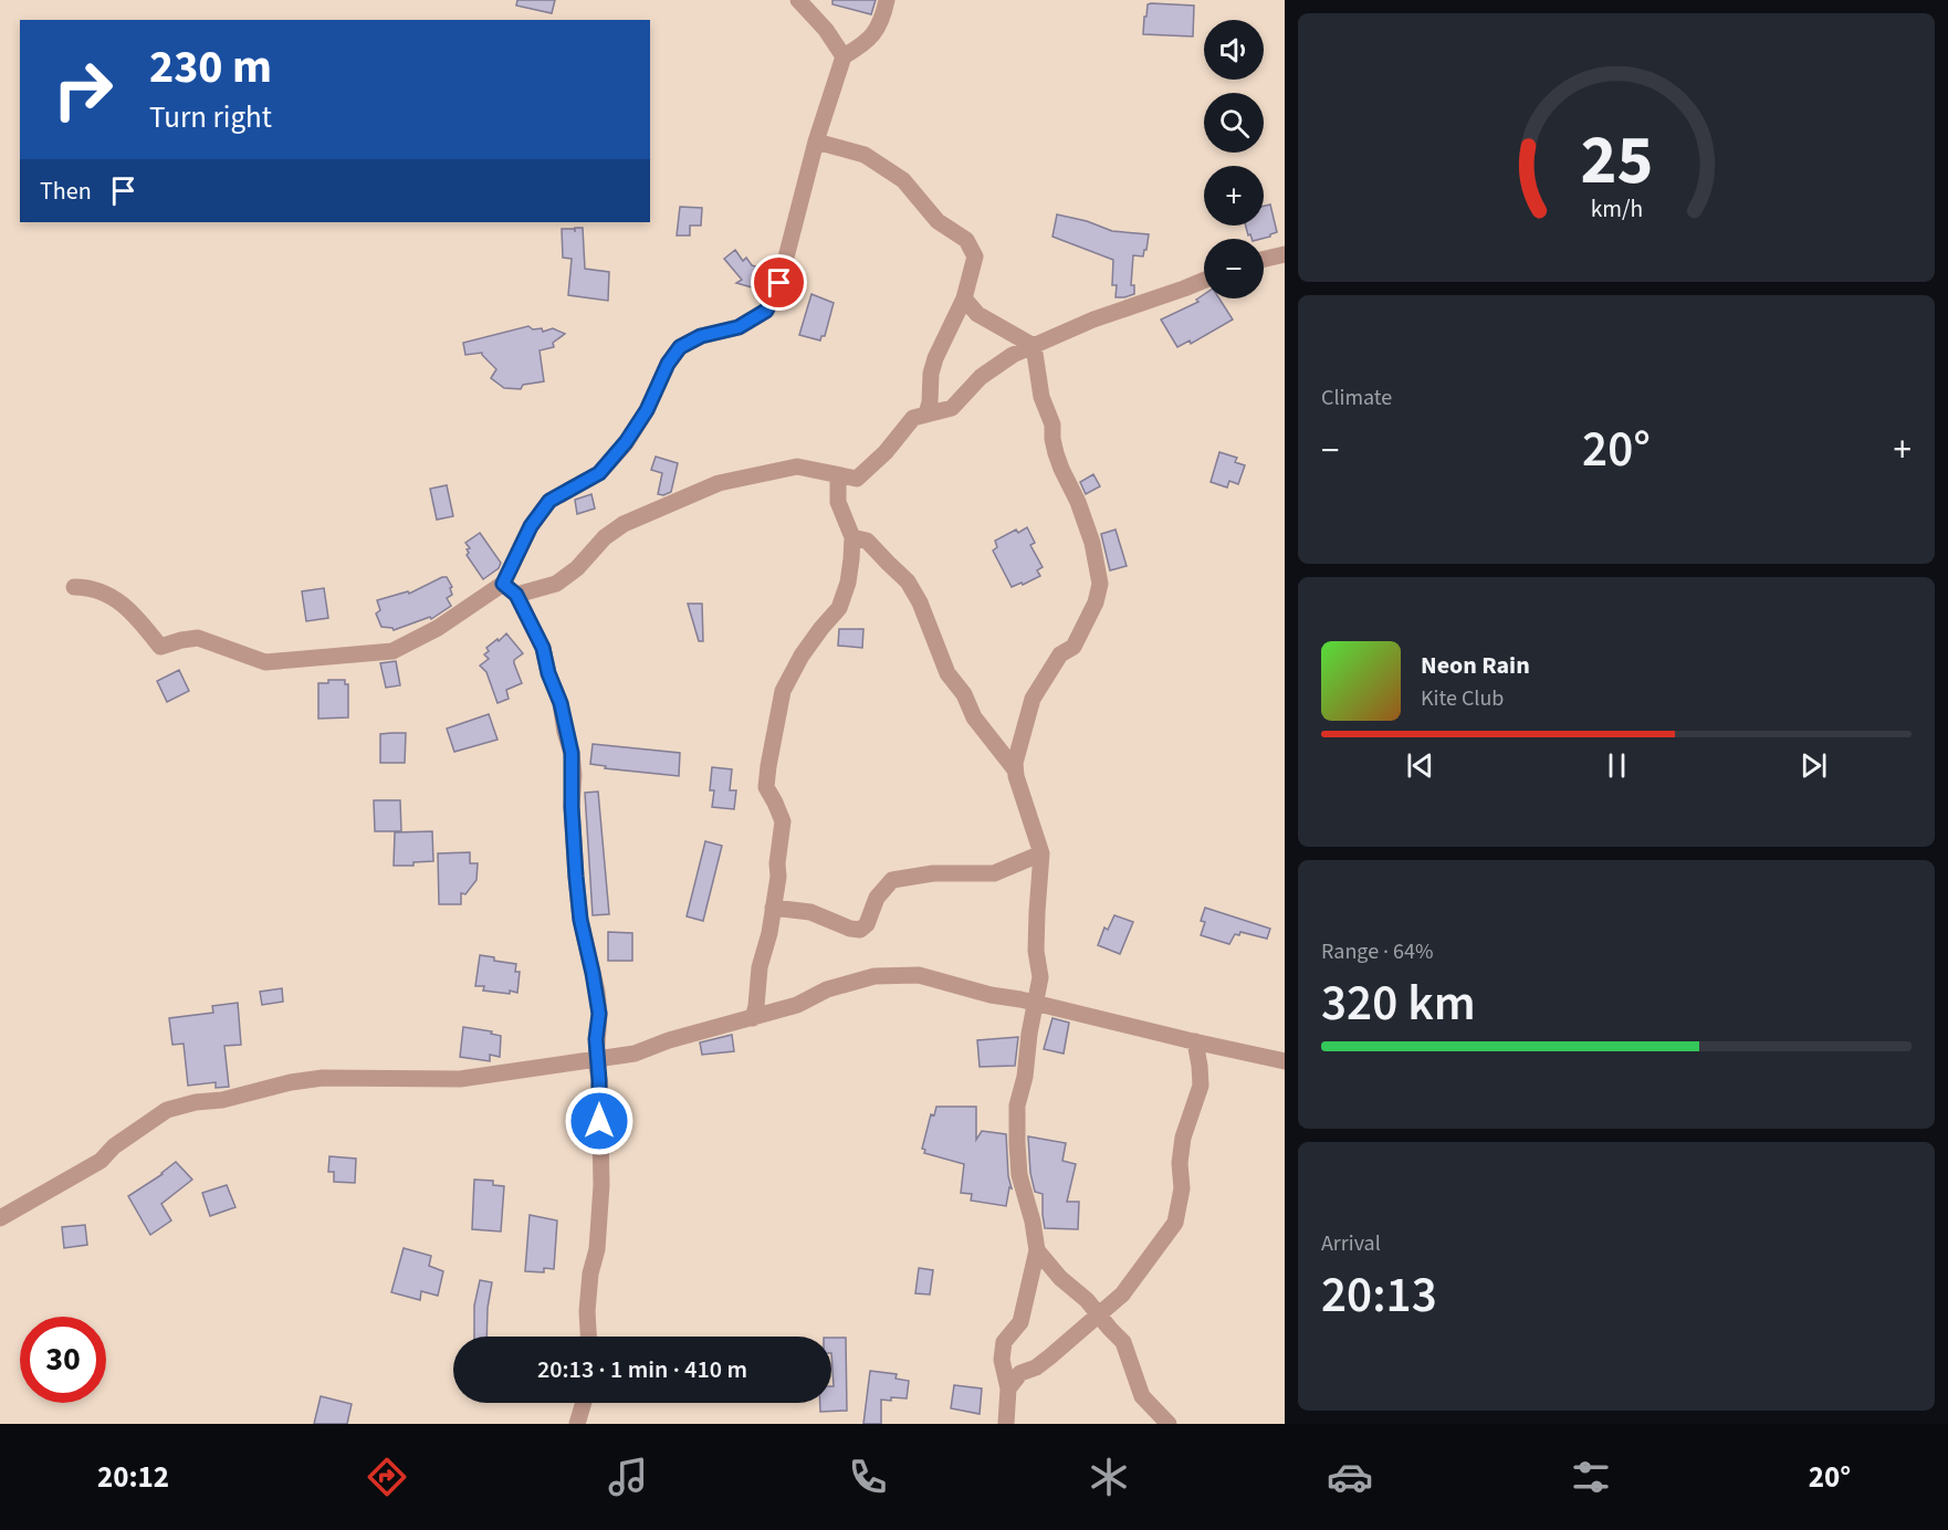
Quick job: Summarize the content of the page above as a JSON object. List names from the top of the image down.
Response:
{
  "page": {
    "map_buttons": ["+", "−"],
    "turn": ["230 m", "Turn right"],
    "then": "Then",
    "tile": [
      "Climate",
      ["Range · 64%", "320 km"],
      ["Arrival", "20:13"]
    ],
    "heat": ["−", "20°", "+"],
    "song": ["Neon Rain", "Kite Club"],
    "limit": "30",
    "trip": "20:13 · 1 min · 410 m",
    "tabs": ["20:12", "20°"],
    "gauge": ["25", "km/h"]
  }
}
